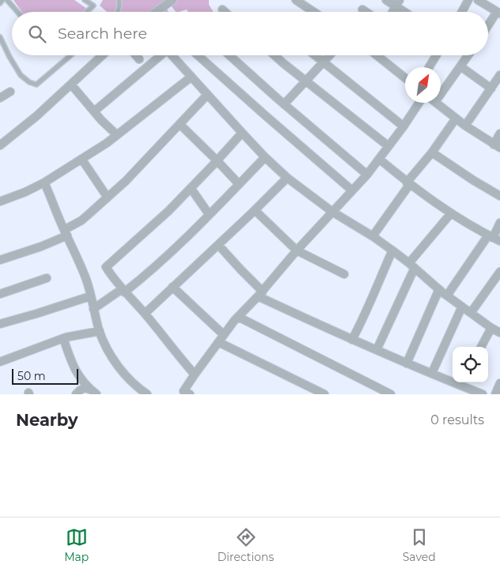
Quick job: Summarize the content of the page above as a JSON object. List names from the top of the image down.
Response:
{
  "scale_bar": "50 m",
  "north": "top right",
  "page": {
    "search": "Search here",
    "scale": "50 m",
    "heading": ["Nearby", "0 results"],
    "nav": ["Map", "Directions", "Saved"]
  }
}
